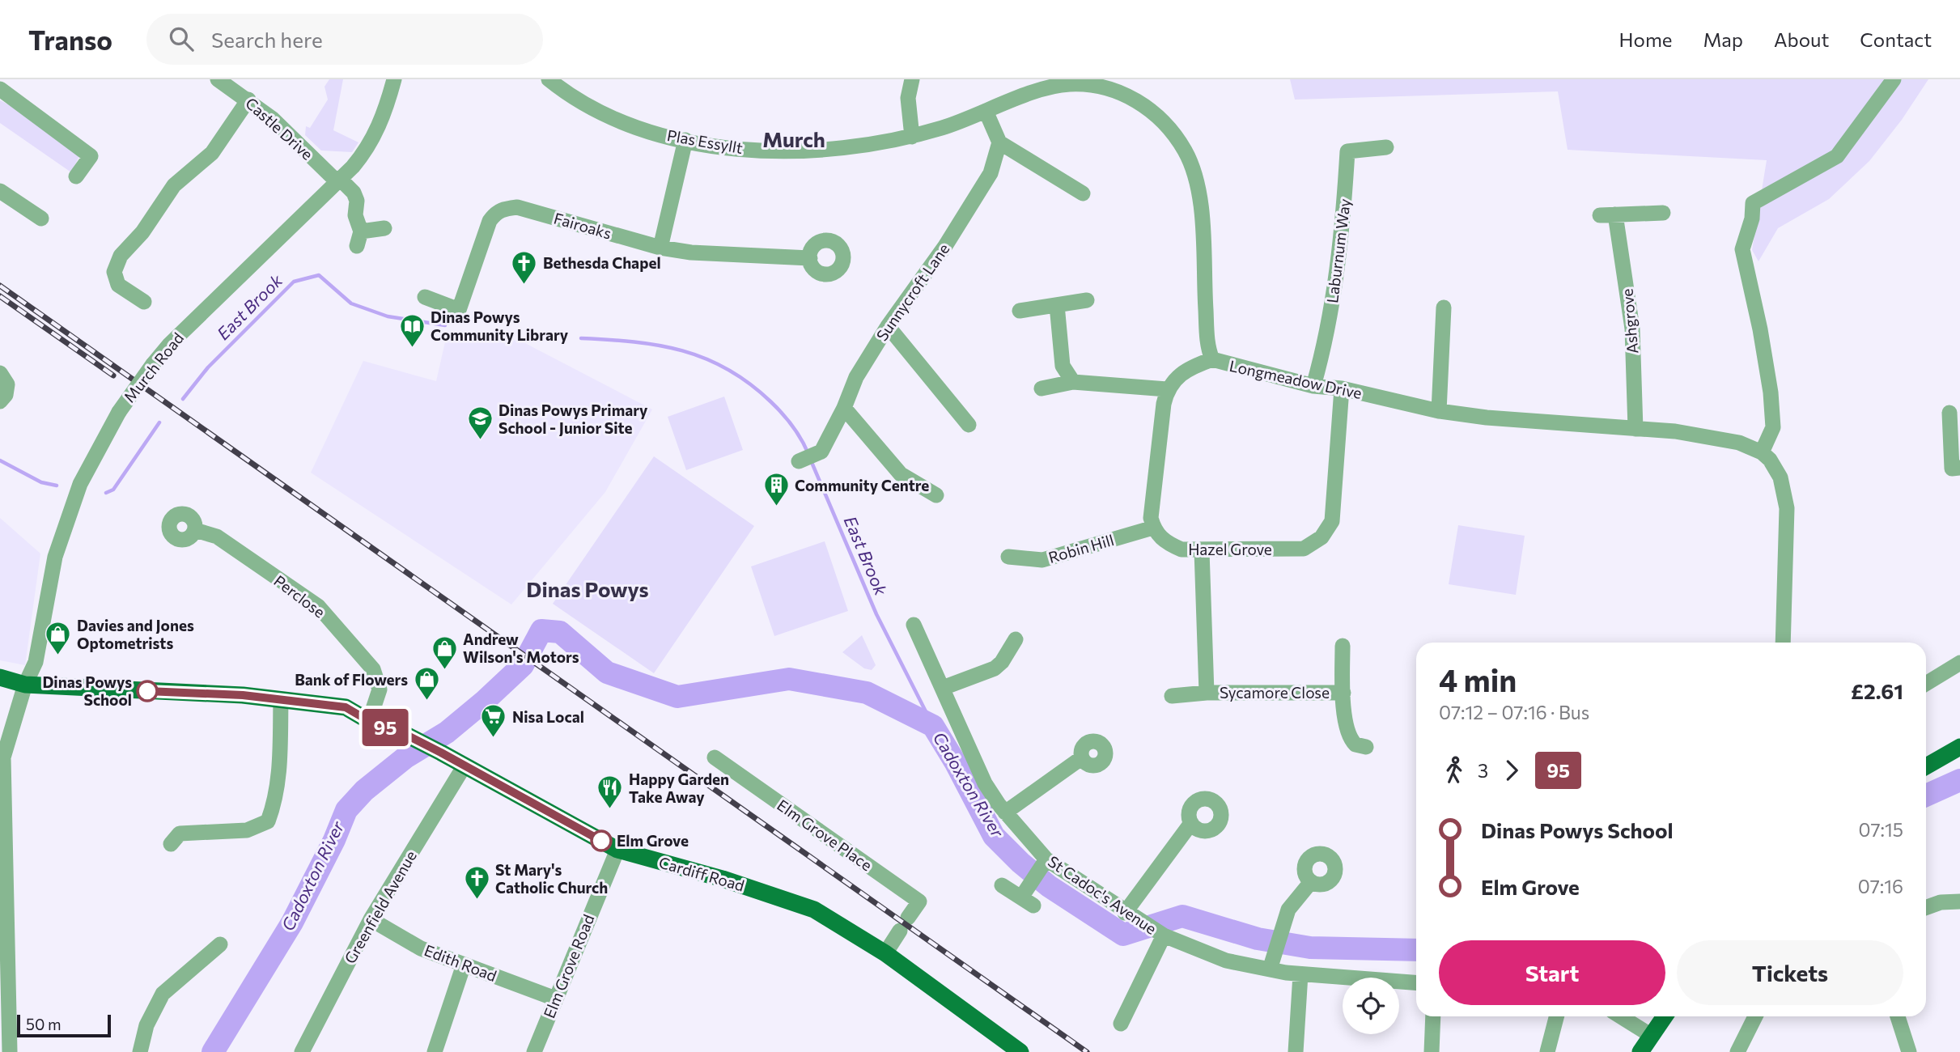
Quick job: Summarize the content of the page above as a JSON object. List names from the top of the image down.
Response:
{
  "streets": {
    "main road": ["Cardiff Road"],
    "street": [
      "Castle Drive",
      "Plas Essyllt",
      "Fairoaks",
      "Laburnum Way",
      "Sunnycroft Lane",
      "Ashgrove",
      "Murch Road",
      "Longmeadow Drive",
      "Robin Hill",
      "Hazel Grove",
      "Perclose",
      "Sycamore Close",
      "Elm Grove Place",
      "St Cadoc's Avenue",
      "Greenfield Avenue",
      "Edith Road",
      "Elm Grove Road"
    ]
  },
  "crossings": [
    ["Castle Drive", "Murch Road"],
    ["Plas Essyllt", "Longmeadow Drive"],
    ["Laburnum Way", "Longmeadow Drive"],
    ["Ashgrove", "Longmeadow Drive"],
    ["Murch Road", "Cardiff Road"],
    ["Longmeadow Drive", "Hazel Grove"],
    ["Robin Hill", "Hazel Grove"],
    ["Hazel Grove", "Sycamore Close"],
    ["Perclose", "Cardiff Road"],
    ["Elm Grove Place", "Cardiff Road"],
    ["Cardiff Road", "Greenfield Avenue"],
    ["Cardiff Road", "Elm Grove Road"],
    ["Greenfield Avenue", "Edith Road"],
    ["Edith Road", "Elm Grove Road"]
  ],
  "districts": ["Murch", "Dinas Powys"],
  "water": ["East Brook", "Cadoxton River"],
  "places": {
    "church": ["Bethesda Chapel", "St Mary's Catholic Church"],
    "library": ["Dinas Powys Community Library"],
    "school or university": ["Dinas Powys Primary School - Junior Site"],
    "building": ["Community Centre"],
    "shop": ["Davies and Jones Optometrists", "Andrew Wilson's Motors", "Bank of Flowers"],
    "other": ["Dinas Powys School", "Elm Grove"],
    "supermarket": ["Nisa Local"],
    "restaurant": ["Happy Garden Take Away"]
  },
  "lines": ["bus line 95"],
  "scale_bar": "50 m",
  "page": {
    "header": "Transo",
    "search": "Search here",
    "nav": [
      "Home",
      "Map",
      "About",
      "Contact"
    ],
    "on_map": "95",
    "heading": ["4 min", "07:12 – 07:16 · Bus", "£2.61"],
    "legs": ["3", "95"],
    "list": [
      {
        "name": "Dinas Powys School",
        "value": "07:15"
      },
      {
        "name": "Elm Grove",
        "value": "07:16"
      }
    ],
    "buttons": ["Start", "Tickets"],
    "scale": "50 m"
  }
}
